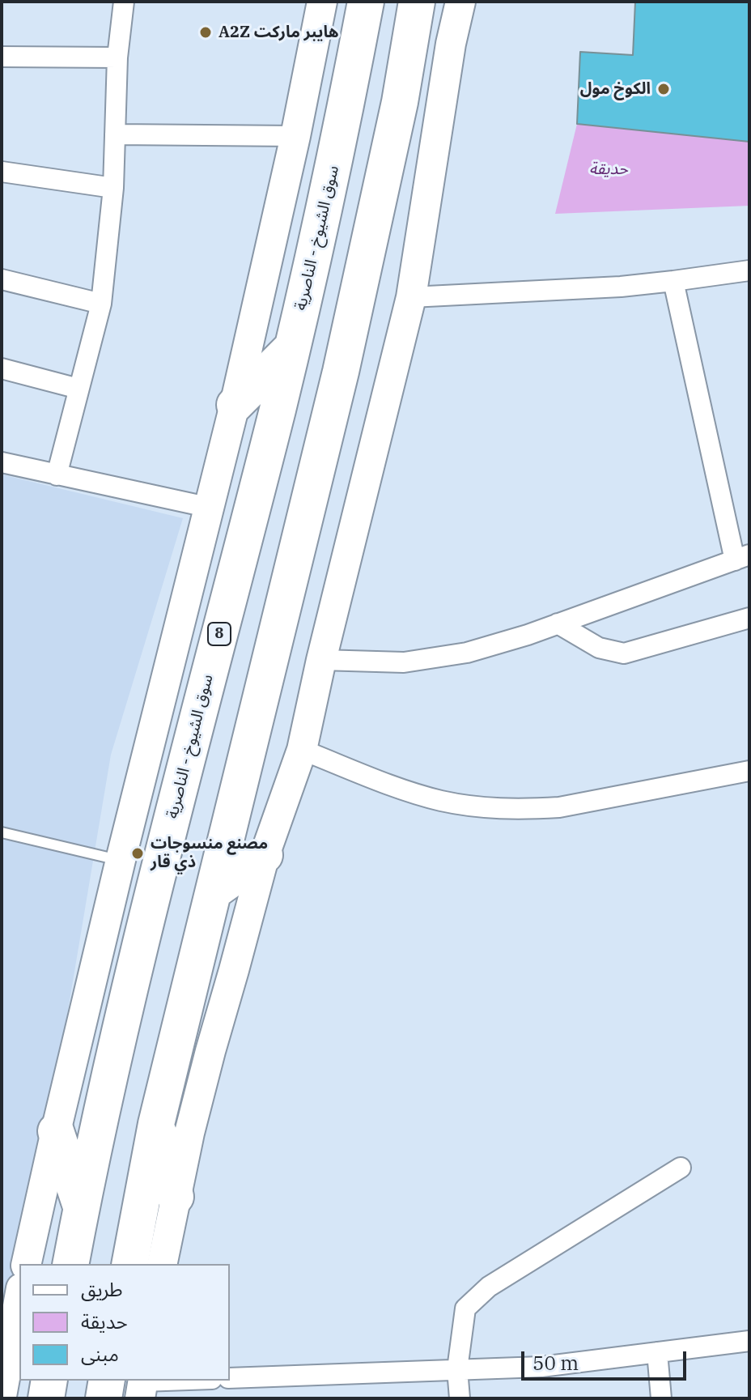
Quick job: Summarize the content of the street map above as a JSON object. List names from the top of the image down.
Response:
{
  "streets": {
    "highway": ["سوق الشيوخ - الناصرية", "8"]
  },
  "parks": ["حديقة"],
  "places": ["A2Z هايبر ماركت", "الكوخ مول", "مصنع منسوجات ذي قار"],
  "legend": ["طريق", "حديقة", "مبنى"],
  "scale_bar": "50 m"
}
